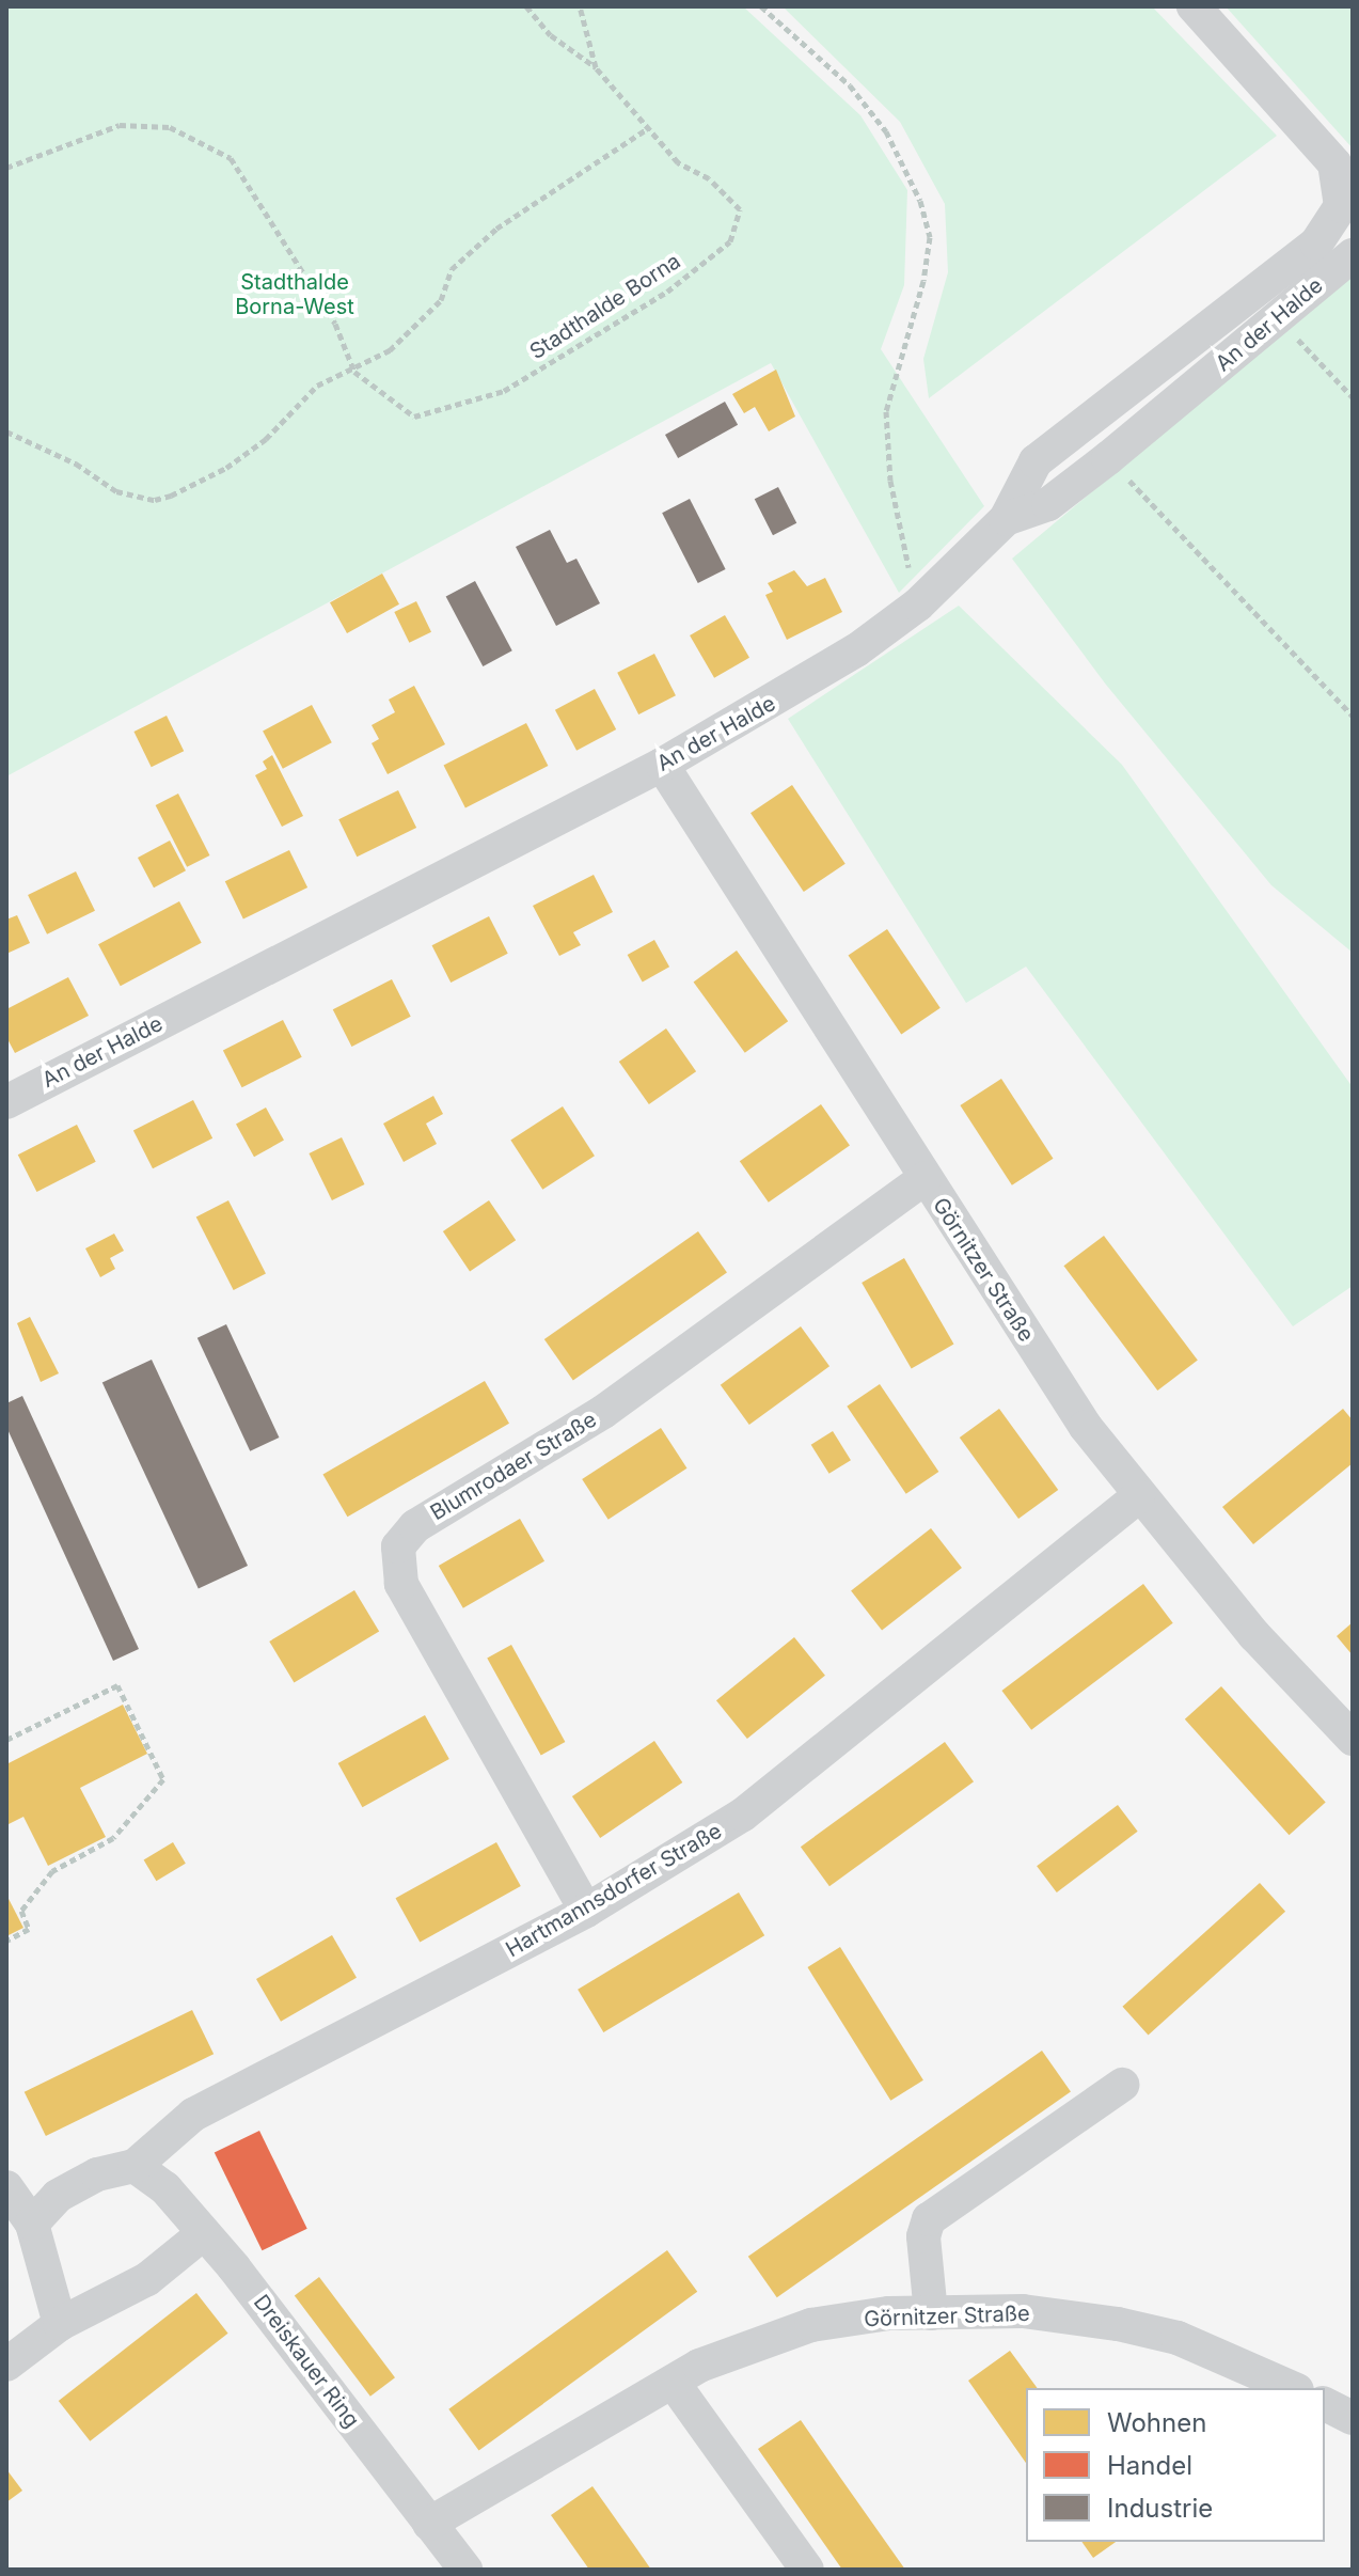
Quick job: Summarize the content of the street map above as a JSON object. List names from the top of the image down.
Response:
{
  "streets": {
    "street": [
      "An der Halde",
      "Görnitzer Straße",
      "Blumrodaer Straße",
      "Hartmannsdorfer Straße",
      "Dreiskauer Ring"
    ],
    "path": ["Stadthalde Borna"]
  },
  "crossings": [
    ["An der Halde", "Görnitzer Straße"],
    ["Görnitzer Straße", "Blumrodaer Straße"],
    ["Görnitzer Straße", "Hartmannsdorfer Straße"],
    ["Görnitzer Straße", "Dreiskauer Ring"],
    ["Blumrodaer Straße", "Hartmannsdorfer Straße"],
    ["Hartmannsdorfer Straße", "Dreiskauer Ring"]
  ],
  "parks": ["Stadthalde Borna-West"],
  "legend": ["Wohnen", "Handel", "Industrie"]
}
